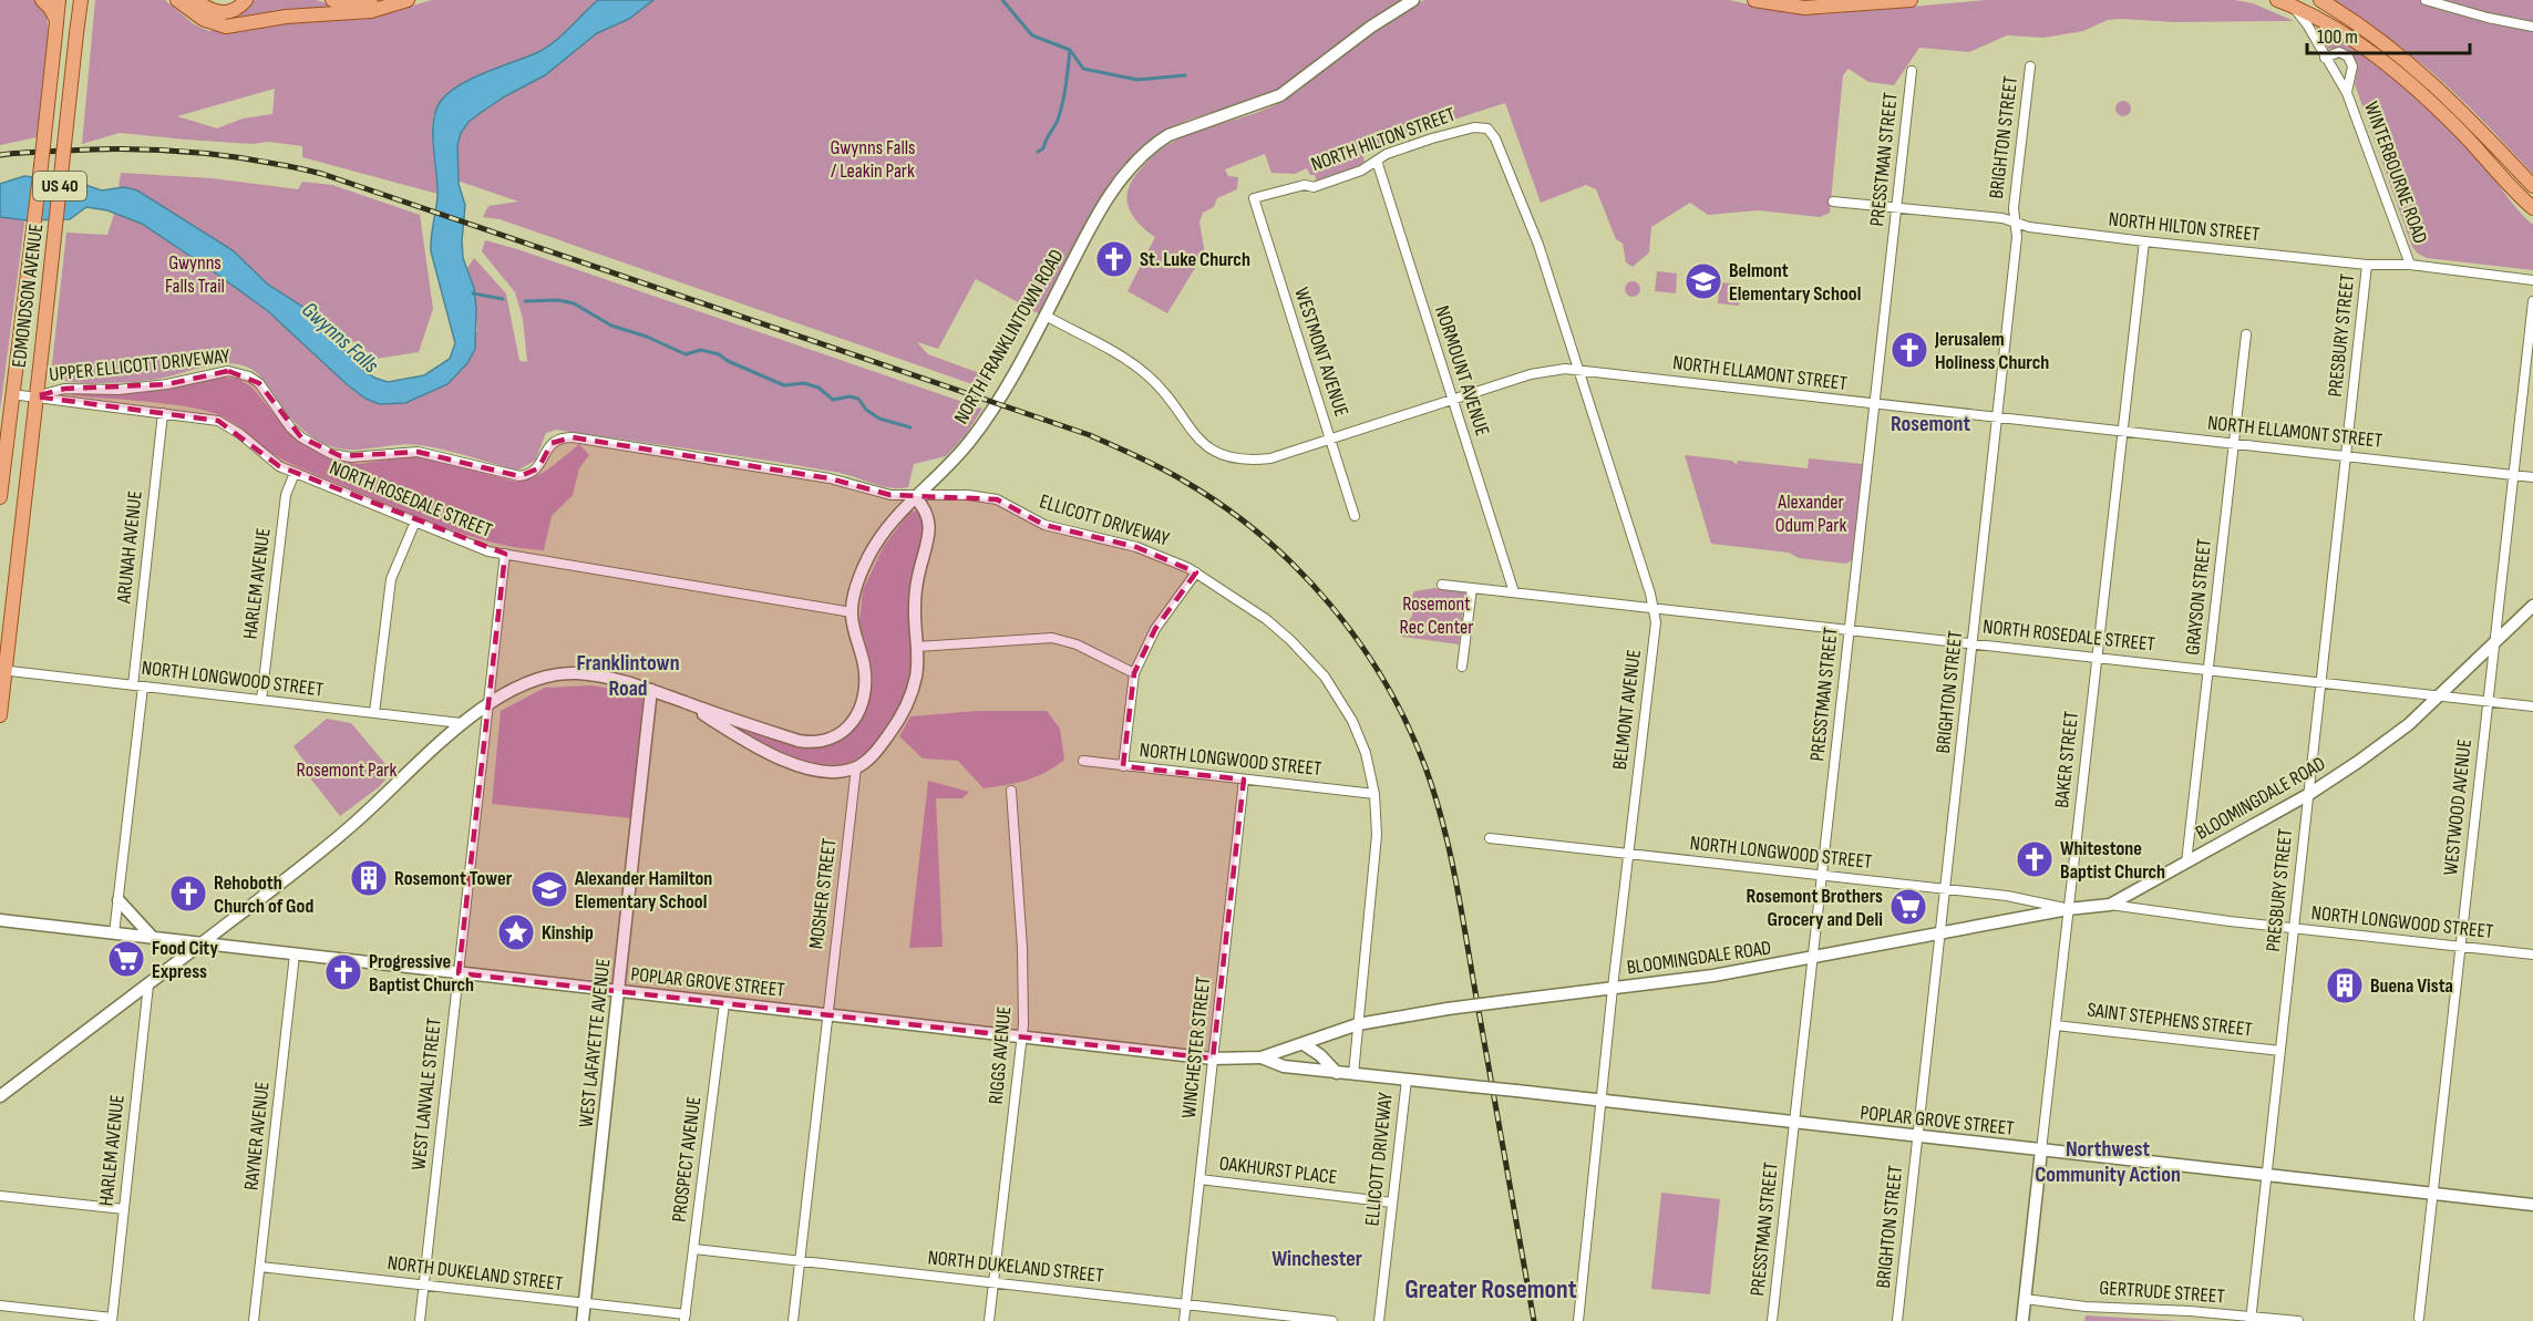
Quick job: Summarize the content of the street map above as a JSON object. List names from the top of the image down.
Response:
{
  "streets": {
    "main road": ["US 40", "EDMONDSON AVENUE"],
    "street": [
      "BRIGHTON STREET",
      "NORTH HILTON STREET",
      "PRESSTMAN STREET",
      "WINTERBOURNE ROAD",
      "PRESBURY STREET",
      "NORTH FRANKLINTOWN ROAD",
      "WESTMONT AVENUE",
      "UPPER ELLICOTT DRIVEWAY",
      "NORMOUNT AVENUE",
      "NORTH ELLAMONT STREET",
      "NORTH ROSEDALE STREET",
      "ELLICOTT DRIVEWAY",
      "ARUNAH AVENUE",
      "HARLEM AVENUE",
      "GRAYSON STREET",
      "NORTH LONGWOOD STREET",
      "BELMONT AVENUE",
      "BAKER STREET",
      "BLOOMINGDALE ROAD",
      "WESTWOOD AVENUE",
      "MOSHER STREET",
      "POPLAR GROVE STREET",
      "SAINT STEPHENS STREET",
      "WEST LAFAYETTE AVENUE",
      "WINCHESTER STREET",
      "RIGGS AVENUE",
      "WEST LANVALE STREET",
      "RAYNER AVENUE",
      "PROSPECT AVENUE",
      "OAKHURST PLACE",
      "NORTH DUKELAND STREET",
      "GERTRUDE STREET"
    ]
  },
  "crossings": [
    ["BRIGHTON STREET", "NORTH HILTON STREET"],
    ["BRIGHTON STREET", "NORTH ELLAMONT STREET"],
    ["BRIGHTON STREET", "NORTH ROSEDALE STREET"],
    ["BRIGHTON STREET", "NORTH LONGWOOD STREET"],
    ["BRIGHTON STREET", "BLOOMINGDALE ROAD"],
    ["BRIGHTON STREET", "POPLAR GROVE STREET"],
    ["NORTH HILTON STREET", "PRESSTMAN STREET"],
    ["NORTH HILTON STREET", "WINTERBOURNE ROAD"],
    ["NORTH HILTON STREET", "PRESBURY STREET"],
    ["NORTH HILTON STREET", "WESTMONT AVENUE"],
    ["NORTH HILTON STREET", "NORMOUNT AVENUE"],
    ["NORTH HILTON STREET", "BELMONT AVENUE"],
    ["NORTH HILTON STREET", "BAKER STREET"],
    ["PRESSTMAN STREET", "NORTH ELLAMONT STREET"],
    ["PRESSTMAN STREET", "NORTH ROSEDALE STREET"],
    ["PRESSTMAN STREET", "NORTH LONGWOOD STREET"],
    ["PRESSTMAN STREET", "BLOOMINGDALE ROAD"],
    ["PRESSTMAN STREET", "POPLAR GROVE STREET"],
    ["EDMONDSON AVENUE", "UPPER ELLICOTT DRIVEWAY"],
    ["EDMONDSON AVENUE", "NORTH ROSEDALE STREET"],
    ["EDMONDSON AVENUE", "NORTH LONGWOOD STREET"],
    ["PRESBURY STREET", "NORTH ELLAMONT STREET"],
    ["PRESBURY STREET", "NORTH ROSEDALE STREET"],
    ["PRESBURY STREET", "NORTH LONGWOOD STREET"],
    ["PRESBURY STREET", "BLOOMINGDALE ROAD"],
    ["PRESBURY STREET", "POPLAR GROVE STREET"],
    ["PRESBURY STREET", "SAINT STEPHENS STREET"],
    ["PRESBURY STREET", "GERTRUDE STREET"],
    ["NORTH FRANKLINTOWN ROAD", "NORTH ELLAMONT STREET"],
    ["NORTH FRANKLINTOWN ROAD", "NORTH ROSEDALE STREET"],
    ["NORTH FRANKLINTOWN ROAD", "ELLICOTT DRIVEWAY"],
    ["NORTH FRANKLINTOWN ROAD", "HARLEM AVENUE"],
    ["NORTH FRANKLINTOWN ROAD", "NORTH LONGWOOD STREET"],
    ["NORTH FRANKLINTOWN ROAD", "MOSHER STREET"],
    ["NORTH FRANKLINTOWN ROAD", "POPLAR GROVE STREET"],
    ["NORTH FRANKLINTOWN ROAD", "WEST LAFAYETTE AVENUE"],
    ["NORTH FRANKLINTOWN ROAD", "WEST LANVALE STREET"],
    ["WESTMONT AVENUE", "NORTH ELLAMONT STREET"],
    ["UPPER ELLICOTT DRIVEWAY", "NORTH ROSEDALE STREET"],
    ["UPPER ELLICOTT DRIVEWAY", "ELLICOTT DRIVEWAY"],
    ["NORMOUNT AVENUE", "NORTH ELLAMONT STREET"],
    ["NORMOUNT AVENUE", "NORTH ROSEDALE STREET"],
    ["NORTH ELLAMONT STREET", "GRAYSON STREET"],
    ["NORTH ELLAMONT STREET", "BELMONT AVENUE"],
    ["NORTH ELLAMONT STREET", "BAKER STREET"],
    ["NORTH ELLAMONT STREET", "WESTWOOD AVENUE"],
    ["NORTH ROSEDALE STREET", "ARUNAH AVENUE"],
    ["NORTH ROSEDALE STREET", "HARLEM AVENUE"],
    ["NORTH ROSEDALE STREET", "GRAYSON STREET"],
    ["NORTH ROSEDALE STREET", "BELMONT AVENUE"],
    ["NORTH ROSEDALE STREET", "BAKER STREET"],
    ["NORTH ROSEDALE STREET", "BLOOMINGDALE ROAD"],
    ["NORTH ROSEDALE STREET", "WESTWOOD AVENUE"],
    ["NORTH ROSEDALE STREET", "WEST LANVALE STREET"],
    ["ELLICOTT DRIVEWAY", "NORTH LONGWOOD STREET"],
    ["ELLICOTT DRIVEWAY", "BLOOMINGDALE ROAD"],
    ["ELLICOTT DRIVEWAY", "POPLAR GROVE STREET"],
    ["ELLICOTT DRIVEWAY", "OAKHURST PLACE"],
    ["ARUNAH AVENUE", "NORTH LONGWOOD STREET"],
    ["ARUNAH AVENUE", "POPLAR GROVE STREET"],
    ["HARLEM AVENUE", "NORTH LONGWOOD STREET"],
    ["GRAYSON STREET", "BLOOMINGDALE ROAD"],
    ["NORTH LONGWOOD STREET", "BELMONT AVENUE"],
    ["NORTH LONGWOOD STREET", "BAKER STREET"],
    ["NORTH LONGWOOD STREET", "BLOOMINGDALE ROAD"],
    ["NORTH LONGWOOD STREET", "WESTWOOD AVENUE"],
    ["NORTH LONGWOOD STREET", "WINCHESTER STREET"],
    ["BELMONT AVENUE", "BLOOMINGDALE ROAD"],
    ["BELMONT AVENUE", "POPLAR GROVE STREET"],
    ["BAKER STREET", "BLOOMINGDALE ROAD"],
    ["BAKER STREET", "POPLAR GROVE STREET"],
    ["BAKER STREET", "SAINT STEPHENS STREET"],
    ["BAKER STREET", "GERTRUDE STREET"],
    ["BLOOMINGDALE ROAD", "WESTWOOD AVENUE"],
    ["BLOOMINGDALE ROAD", "POPLAR GROVE STREET"],
    ["BLOOMINGDALE ROAD", "WINCHESTER STREET"],
    ["WESTWOOD AVENUE", "POPLAR GROVE STREET"],
    ["MOSHER STREET", "POPLAR GROVE STREET"],
    ["MOSHER STREET", "NORTH DUKELAND STREET"],
    ["POPLAR GROVE STREET", "WEST LAFAYETTE AVENUE"],
    ["POPLAR GROVE STREET", "WINCHESTER STREET"],
    ["POPLAR GROVE STREET", "RIGGS AVENUE"],
    ["POPLAR GROVE STREET", "WEST LANVALE STREET"],
    ["POPLAR GROVE STREET", "RAYNER AVENUE"],
    ["POPLAR GROVE STREET", "PROSPECT AVENUE"],
    ["WEST LAFAYETTE AVENUE", "NORTH DUKELAND STREET"],
    ["WINCHESTER STREET", "OAKHURST PLACE"],
    ["WINCHESTER STREET", "NORTH DUKELAND STREET"],
    ["RIGGS AVENUE", "NORTH DUKELAND STREET"],
    ["WEST LANVALE STREET", "NORTH DUKELAND STREET"],
    ["RAYNER AVENUE", "NORTH DUKELAND STREET"],
    ["PROSPECT AVENUE", "NORTH DUKELAND STREET"]
  ],
  "districts": [
    "Rosemont",
    "Franklintown Road",
    "Northwest Community Action",
    "Winchester",
    "Greater Rosemont"
  ],
  "water": ["Gwynns Falls"],
  "parks": [
    "Gwynns Falls / Leakin Park",
    "Gwynns Falls Trail",
    "Alexander Odum Park",
    "Rosemont Rec Center",
    "Rosemont Park"
  ],
  "places": {
    "church": [
      "St. Luke Church",
      "Jerusalem Holiness Church",
      "Whitestone Baptist Church",
      "Rehoboth Church of God",
      "Progressive Baptist Church"
    ],
    "school or university": ["Belmont Elementary School", "Alexander Hamilton Elementary School"],
    "building": ["Rosemont Tower", "Buena Vista"],
    "supermarket": ["Rosemont Brothers Grocery and Deli", "Food City Express"],
    "place": ["Kinship"]
  },
  "scale_bar": "100 m"
}
